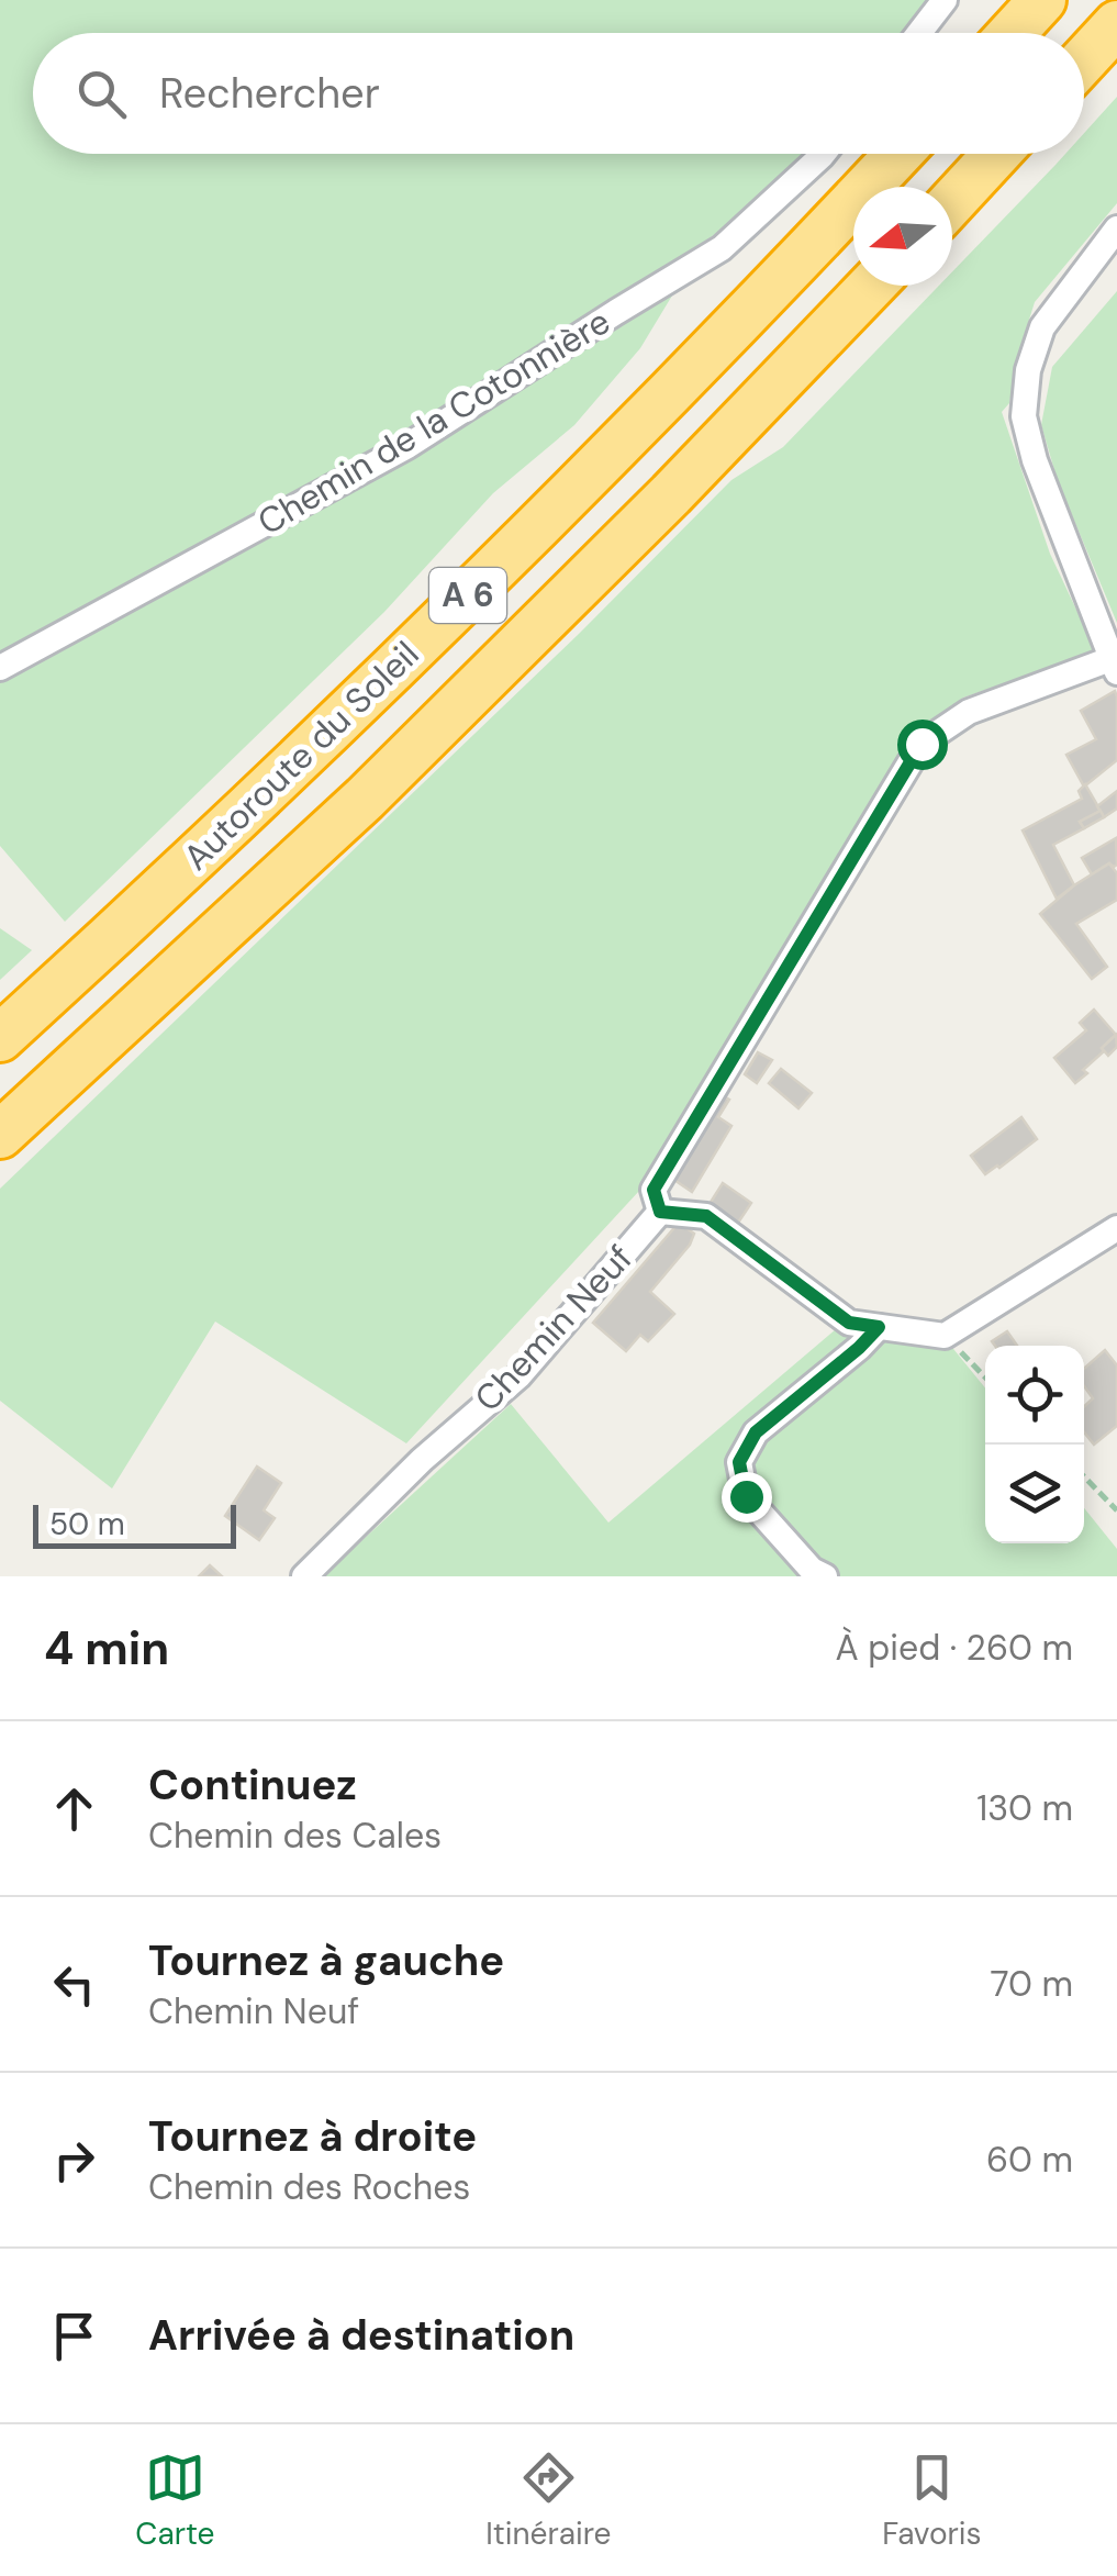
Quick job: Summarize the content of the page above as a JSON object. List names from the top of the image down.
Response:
{
  "streets": {
    "highway": ["A 6", "Autoroute du Soleil"],
    "street": ["Chemin de la Cotonnière", "Chemin Neuf"]
  },
  "scale_bar": "50 m",
  "north": "left",
  "page": {
    "search": "Rechercher",
    "scale": "50 m",
    "heading": ["4 min", "À pied · 260 m"],
    "list": [
      ["Continuez", "Chemin des Cales", "130 m"],
      ["Tournez à gauche", "Chemin Neuf", "70 m"],
      ["Tournez à droite", "Chemin des Roches", "60 m"],
      "Arrivée à destination"
    ],
    "nav": ["Carte", "Itinéraire", "Favoris"]
  }
}
